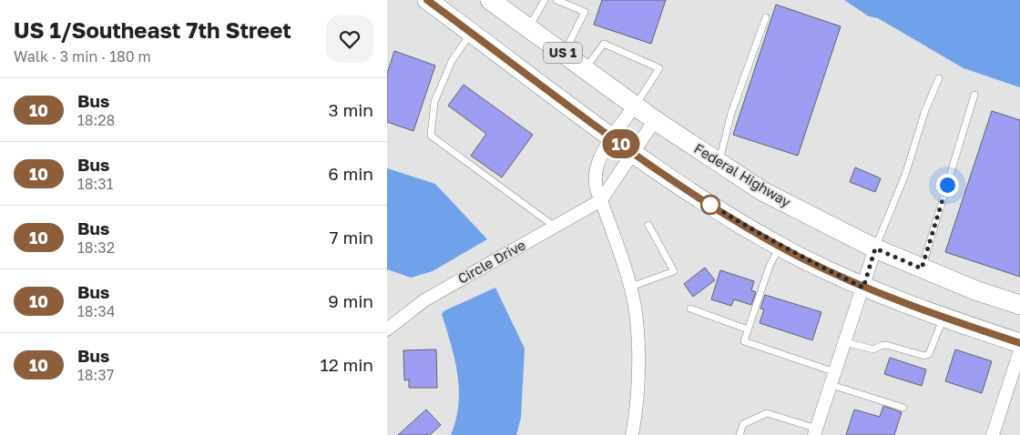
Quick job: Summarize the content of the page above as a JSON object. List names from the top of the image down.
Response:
{
  "streets": {
    "main road": ["US 1", "Federal Highway"],
    "street": ["Circle Drive"]
  },
  "lines": ["bus line 10"],
  "page": {
    "heading": ["US 1/Southeast 7th Street", "Walk · 3 min · 180 m"],
    "on_map": "10",
    "list": [
      {
        "mark": "10",
        "name": "Bus",
        "note": "18:28",
        "value": "3 min"
      },
      {
        "mark": "10",
        "name": "Bus",
        "note": "18:31",
        "value": "6 min"
      },
      {
        "mark": "10",
        "name": "Bus",
        "note": "18:32",
        "value": "7 min"
      },
      {
        "mark": "10",
        "name": "Bus",
        "note": "18:34",
        "value": "9 min"
      },
      {
        "mark": "10",
        "name": "Bus",
        "note": "18:37",
        "value": "12 min"
      }
    ]
  }
}
